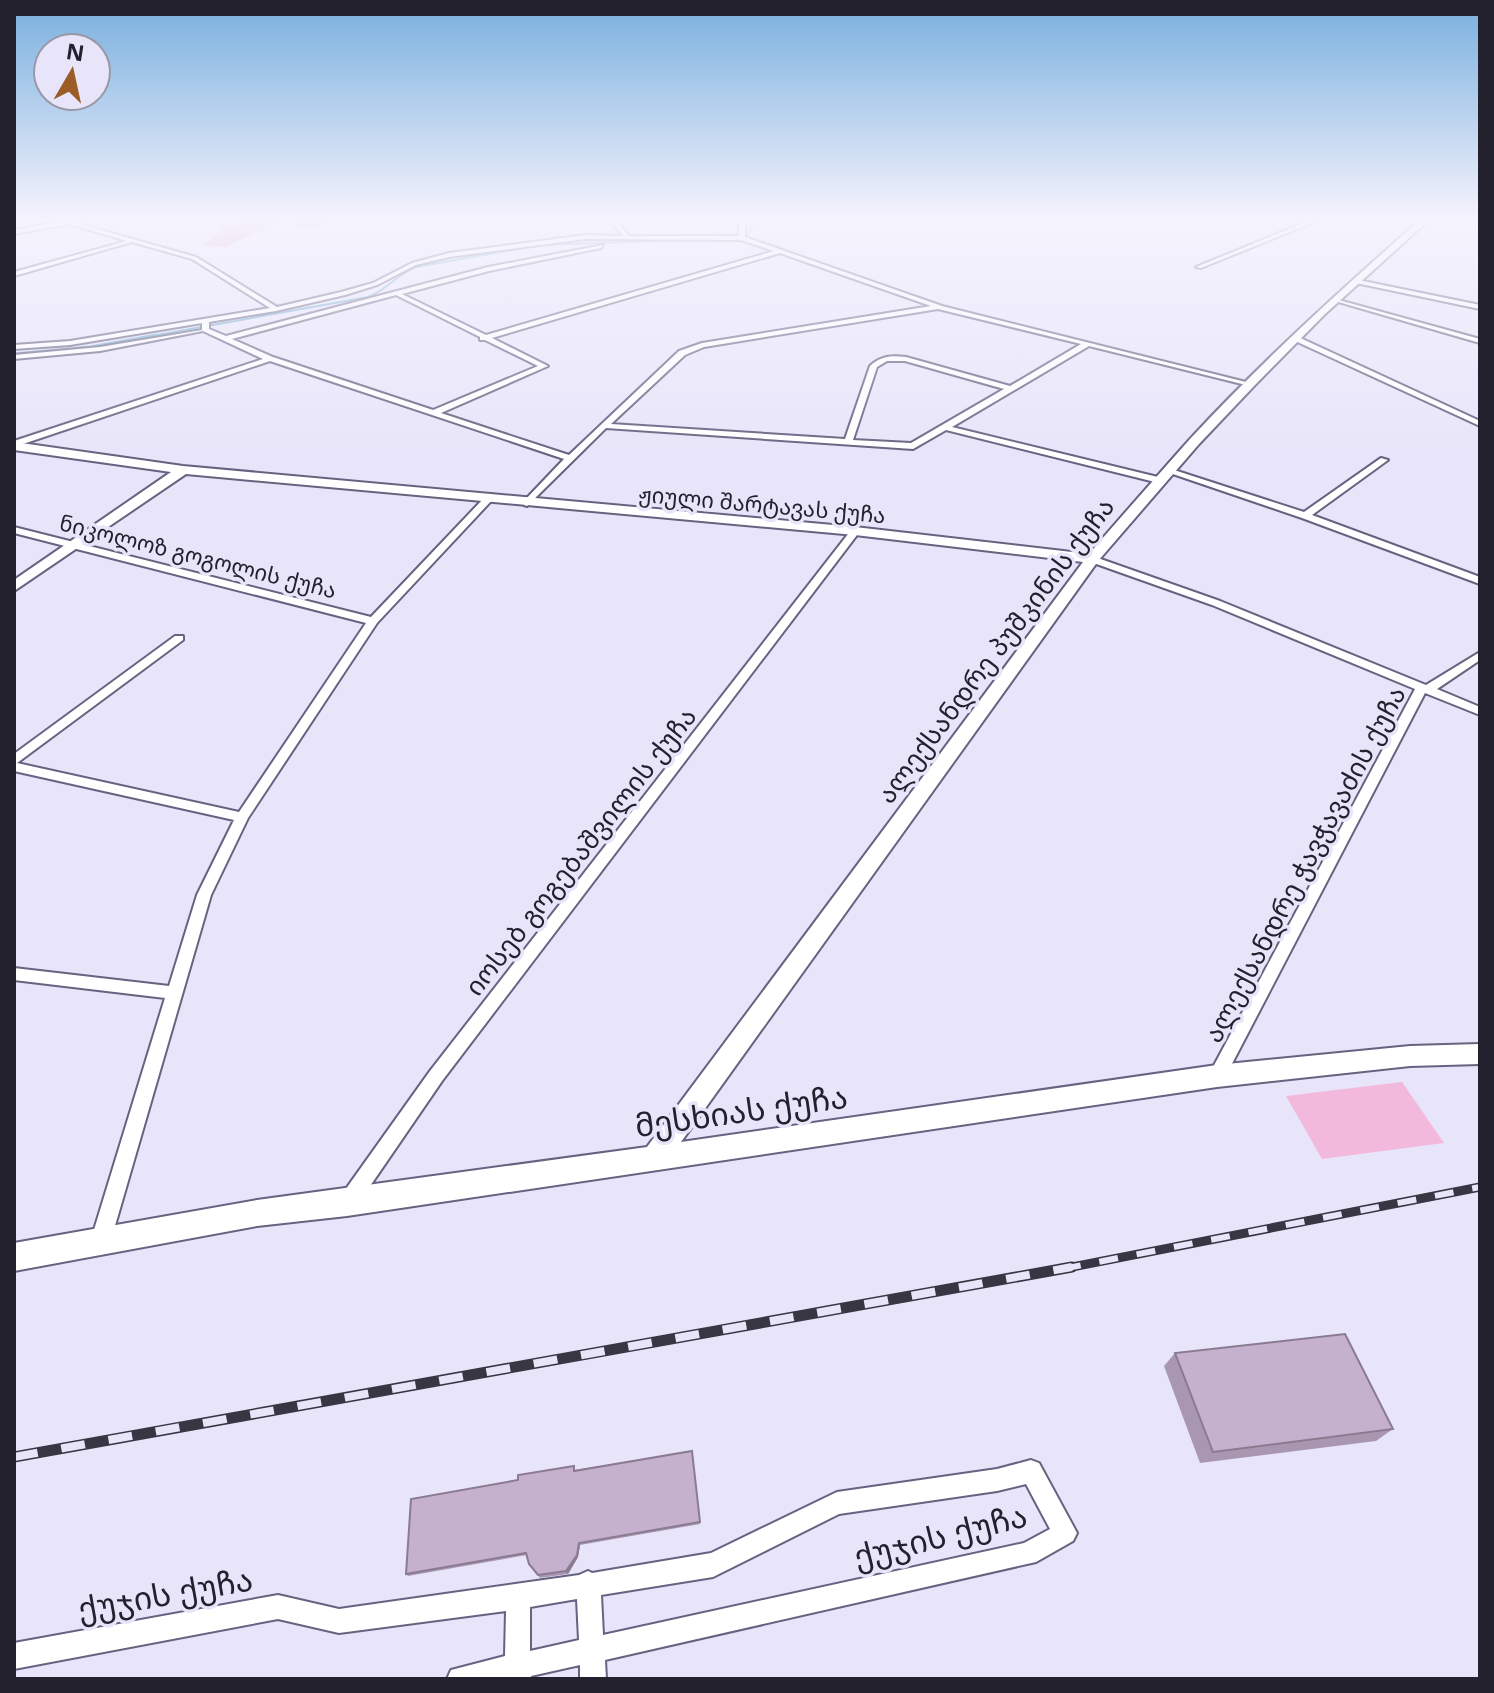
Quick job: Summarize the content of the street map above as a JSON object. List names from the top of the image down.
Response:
{
  "streets": {
    "street": [
      "ჟიული შარტავას ქუჩა",
      "ნიკოლოზ გოგოლის ქუჩა",
      "ალექსანდრე პუშკინის ქუჩა",
      "იოსებ გოგებაშვილის ქუჩა",
      "ალექსანდრე ჭავჭავაძის ქუჩა",
      "მესხიას ქუჩა",
      "ქუჯის ქუჩა"
    ]
  },
  "crossings": [
    ["ჟიული შარტავას ქუჩა", "ალექსანდრე პუშკინის ქუჩა"],
    ["ჟიული შარტავას ქუჩა", "იოსებ გოგებაშვილის ქუჩა"],
    ["ჟიული შარტავას ქუჩა", "ალექსანდრე ჭავჭავაძის ქუჩა"],
    ["ალექსანდრე პუშკინის ქუჩა", "მესხიას ქუჩა"],
    ["იოსებ გოგებაშვილის ქუჩა", "მესხიას ქუჩა"],
    ["ალექსანდრე ჭავჭავაძის ქუჩა", "მესხიას ქუჩა"]
  ],
  "north": "top"
}
